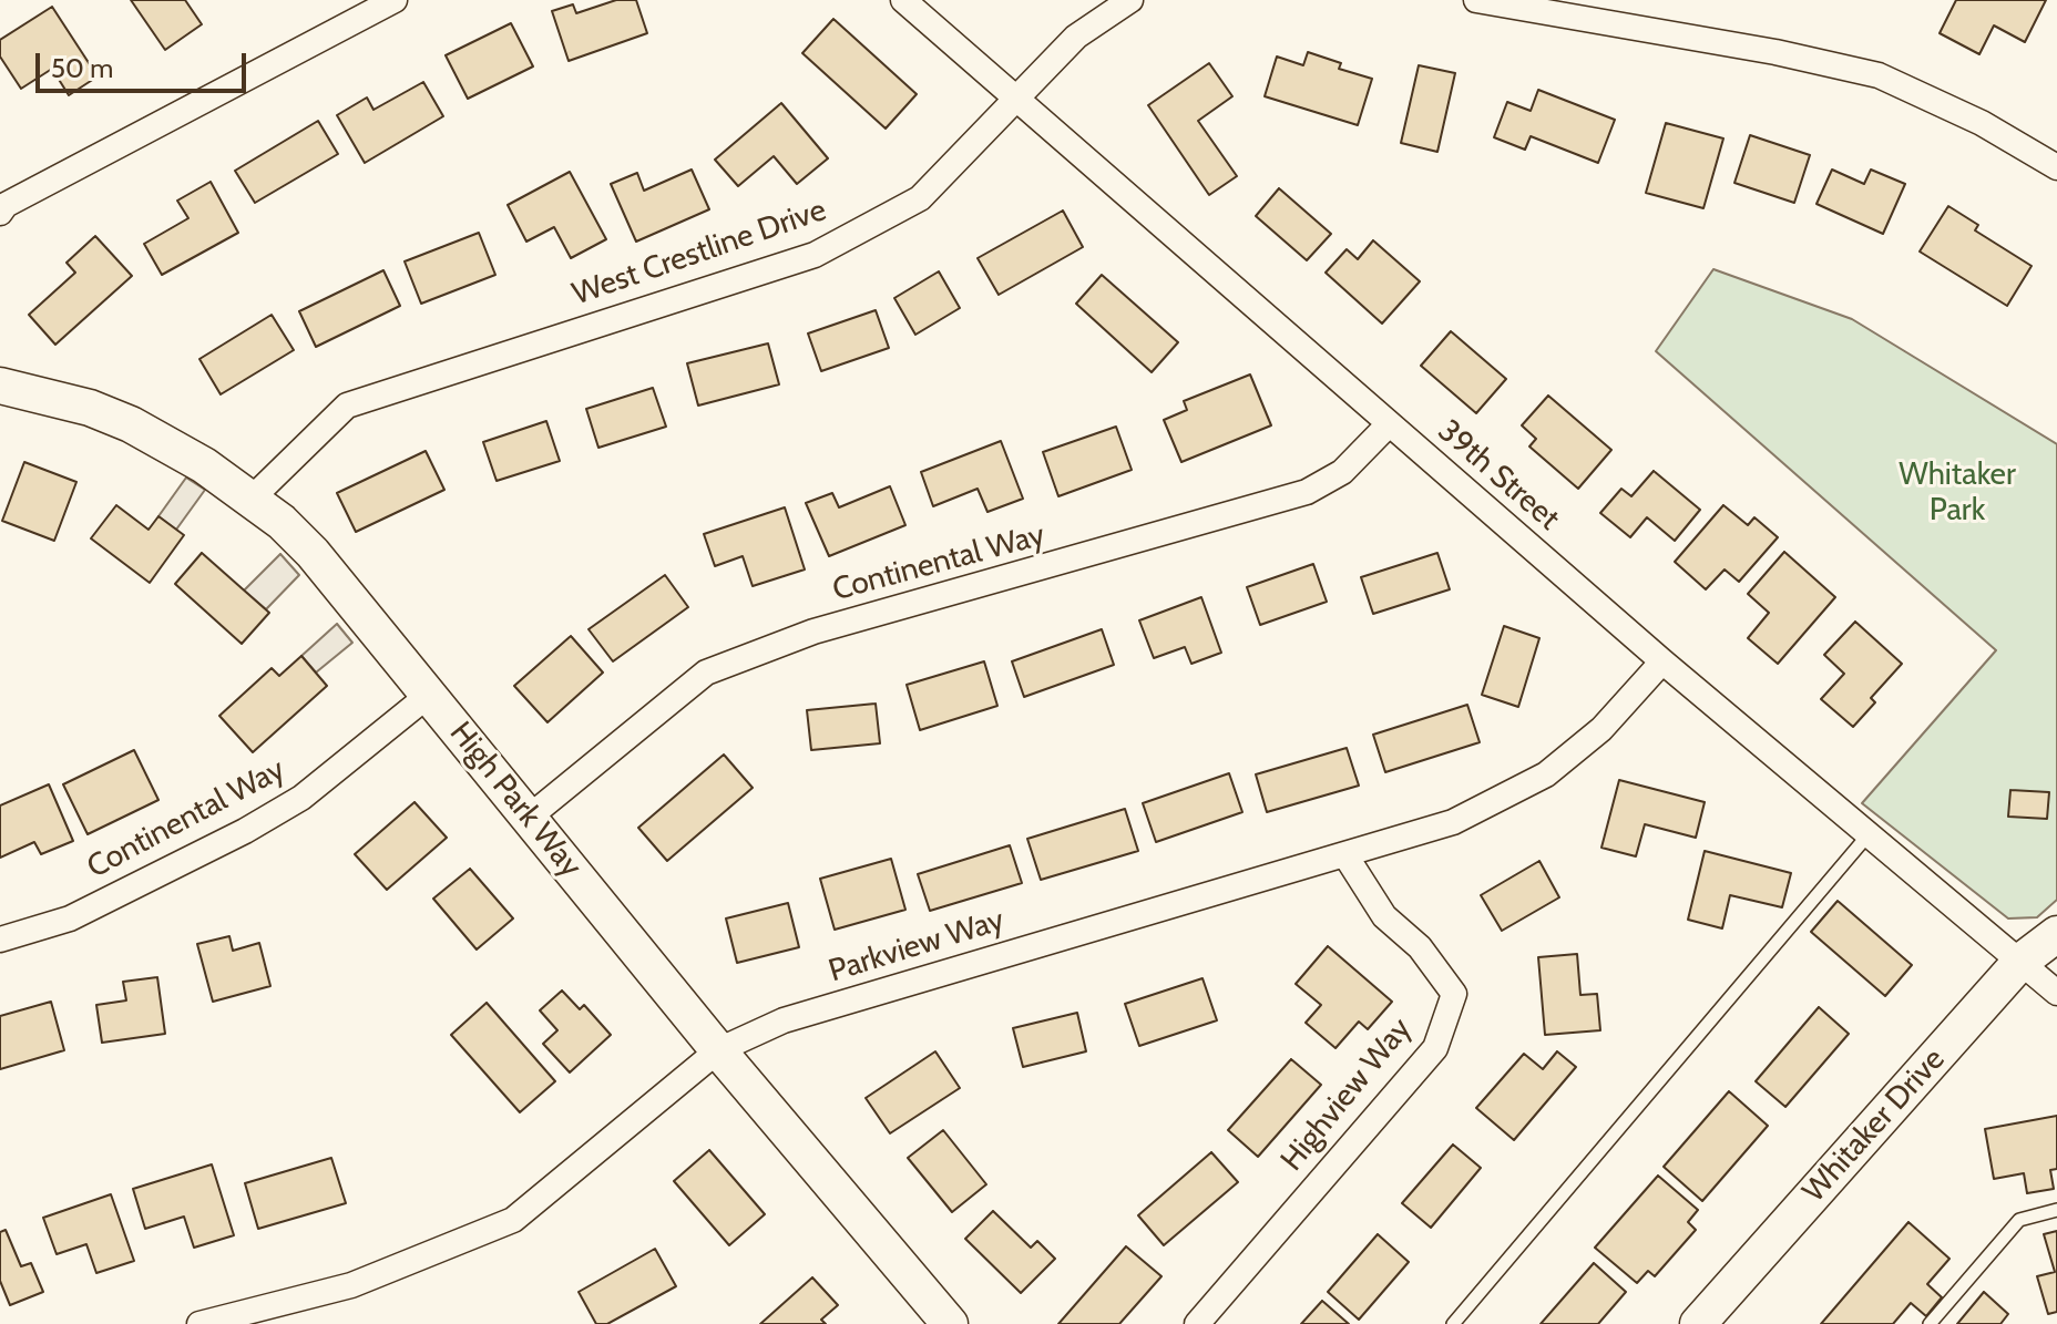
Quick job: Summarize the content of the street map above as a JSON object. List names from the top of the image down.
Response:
{
  "streets": {
    "street": [
      "West Crestline Drive",
      "39th Street",
      "Continental Way",
      "High Park Way",
      "Parkview Way",
      "Highview Way",
      "Whitaker Drive"
    ]
  },
  "crossings": [
    ["West Crestline Drive", "39th Street"],
    ["West Crestline Drive", "High Park Way"],
    ["39th Street", "Continental Way"],
    ["39th Street", "Parkview Way"],
    ["39th Street", "Whitaker Drive"],
    ["Continental Way", "High Park Way"],
    ["High Park Way", "Parkview Way"],
    ["Parkview Way", "Highview Way"]
  ],
  "parks": ["Whitaker Park"],
  "scale_bar": "50 m"
}
